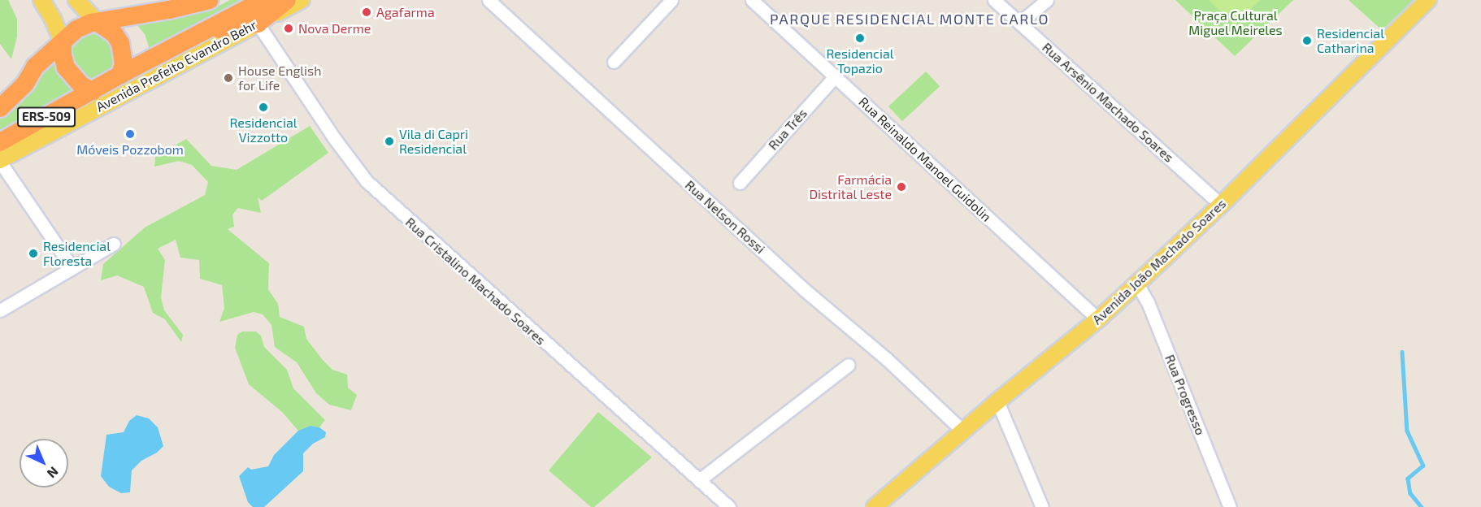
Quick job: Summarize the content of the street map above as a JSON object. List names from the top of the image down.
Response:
{
  "streets": {
    "highway": ["Avenida Prefeito Evandro Behr", "ERS-509"],
    "main road": ["Avenida João Machado Soares"],
    "street": [
      "Rua Arsênio Machado Soares",
      "Rua Três",
      "Rua Reinaldo Manoel Guidolin",
      "Rua Nelson Rossi",
      "Rua Cristalino Machado Soares",
      "Rua Progresso"
    ]
  },
  "crossings": [
    ["Avenida Prefeito Evandro Behr", "ERS-509"],
    ["Avenida Prefeito Evandro Behr", "Rua Cristalino Machado Soares"],
    ["Rua Arsênio Machado Soares", "Avenida João Machado Soares"],
    ["ERS-509", "Rua Cristalino Machado Soares"],
    ["Rua Três", "Rua Reinaldo Manoel Guidolin"],
    ["Rua Reinaldo Manoel Guidolin", "Avenida João Machado Soares"],
    ["Rua Nelson Rossi", "Avenida João Machado Soares"],
    ["Avenida João Machado Soares", "Rua Progresso"]
  ],
  "districts": ["PARQUE RESIDENCIAL MONTE CARLO"],
  "parks": ["Praça Cultural Miguel Meireles"],
  "places": [
    "Agafarma",
    "Nova Derme",
    "Residencial Topazio",
    "Residencial Catharina",
    "House English for Life",
    "Residencial Vizzotto",
    "Móveis Pozzobom",
    "Vila di Capri Residencial",
    "Farmácia Distrital Leste",
    "Residencial Floresta"
  ],
  "north": "bottom right"
}
